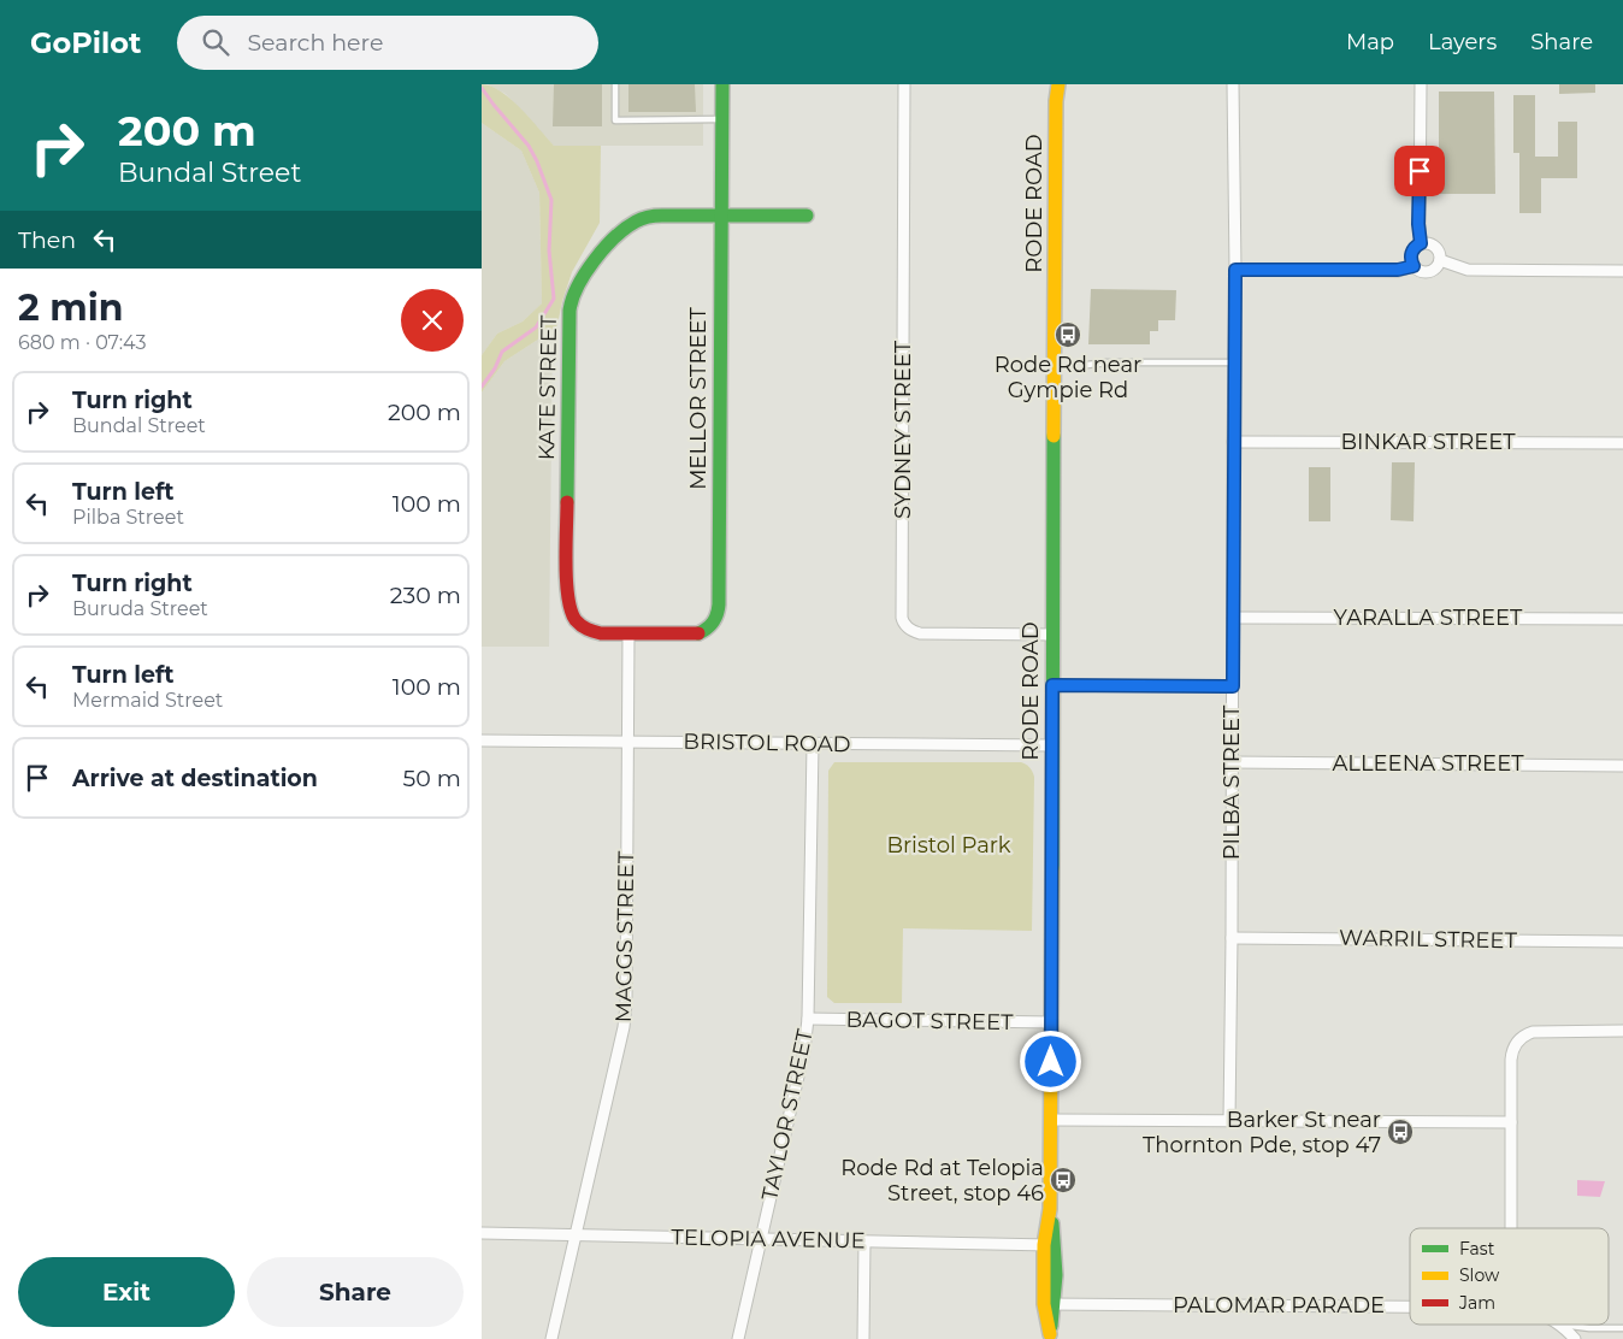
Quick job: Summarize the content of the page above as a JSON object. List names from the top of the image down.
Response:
{
  "streets": {
    "street": [
      "RODE ROAD",
      "KATE STREET",
      "MELLOR STREET",
      "SYDNEY STREET",
      "BINKAR STREET",
      "YARALLA STREET",
      "BRISTOL ROAD",
      "ALLEENA STREET",
      "PILBA STREET",
      "MAGGS STREET",
      "WARRIL STREET",
      "BAGOT STREET",
      "TAYLOR STREET",
      "TELOPIA AVENUE",
      "PALOMAR PARADE"
    ]
  },
  "crossings": [
    ["RODE ROAD", "SYDNEY STREET"],
    ["RODE ROAD", "BRISTOL ROAD"],
    ["RODE ROAD", "BAGOT STREET"],
    ["RODE ROAD", "TELOPIA AVENUE"],
    ["RODE ROAD", "PALOMAR PARADE"],
    ["KATE STREET", "MELLOR STREET"],
    ["KATE STREET", "MAGGS STREET"],
    ["MELLOR STREET", "MAGGS STREET"],
    ["BINKAR STREET", "PILBA STREET"],
    ["YARALLA STREET", "PILBA STREET"],
    ["BRISTOL ROAD", "MAGGS STREET"],
    ["BRISTOL ROAD", "TAYLOR STREET"],
    ["ALLEENA STREET", "PILBA STREET"],
    ["PILBA STREET", "WARRIL STREET"],
    ["MAGGS STREET", "TELOPIA AVENUE"],
    ["BAGOT STREET", "TAYLOR STREET"],
    ["TAYLOR STREET", "TELOPIA AVENUE"]
  ],
  "parks": ["Bristol Park"],
  "places": {
    "bus stop": ["Rode Rd near Gympie Rd", "Barker St near Thornton Pde, stop 47", "Rode Rd at Telopia Street, stop 46"]
  },
  "legend": ["Fast", "Slow", "Jam"],
  "page": {
    "header": "GoPilot",
    "search": "Search here",
    "nav": ["Map", "Layers", "Share"],
    "turn": ["200 m", "Bundal Street"],
    "then": "Then",
    "heading": ["2 min", "680 m · 07:43"],
    "list": [
      {
        "name": "Turn right",
        "note": "Bundal Street",
        "value": "200 m"
      },
      {
        "name": "Turn left",
        "note": "Pilba Street",
        "value": "100 m"
      },
      {
        "name": "Turn right",
        "note": "Buruda Street",
        "value": "230 m"
      },
      {
        "name": "Turn left",
        "note": "Mermaid Street",
        "value": "100 m"
      },
      {
        "name": "Arrive at destination",
        "value": "50 m"
      }
    ],
    "buttons": ["Exit", "Share"]
  }
}
